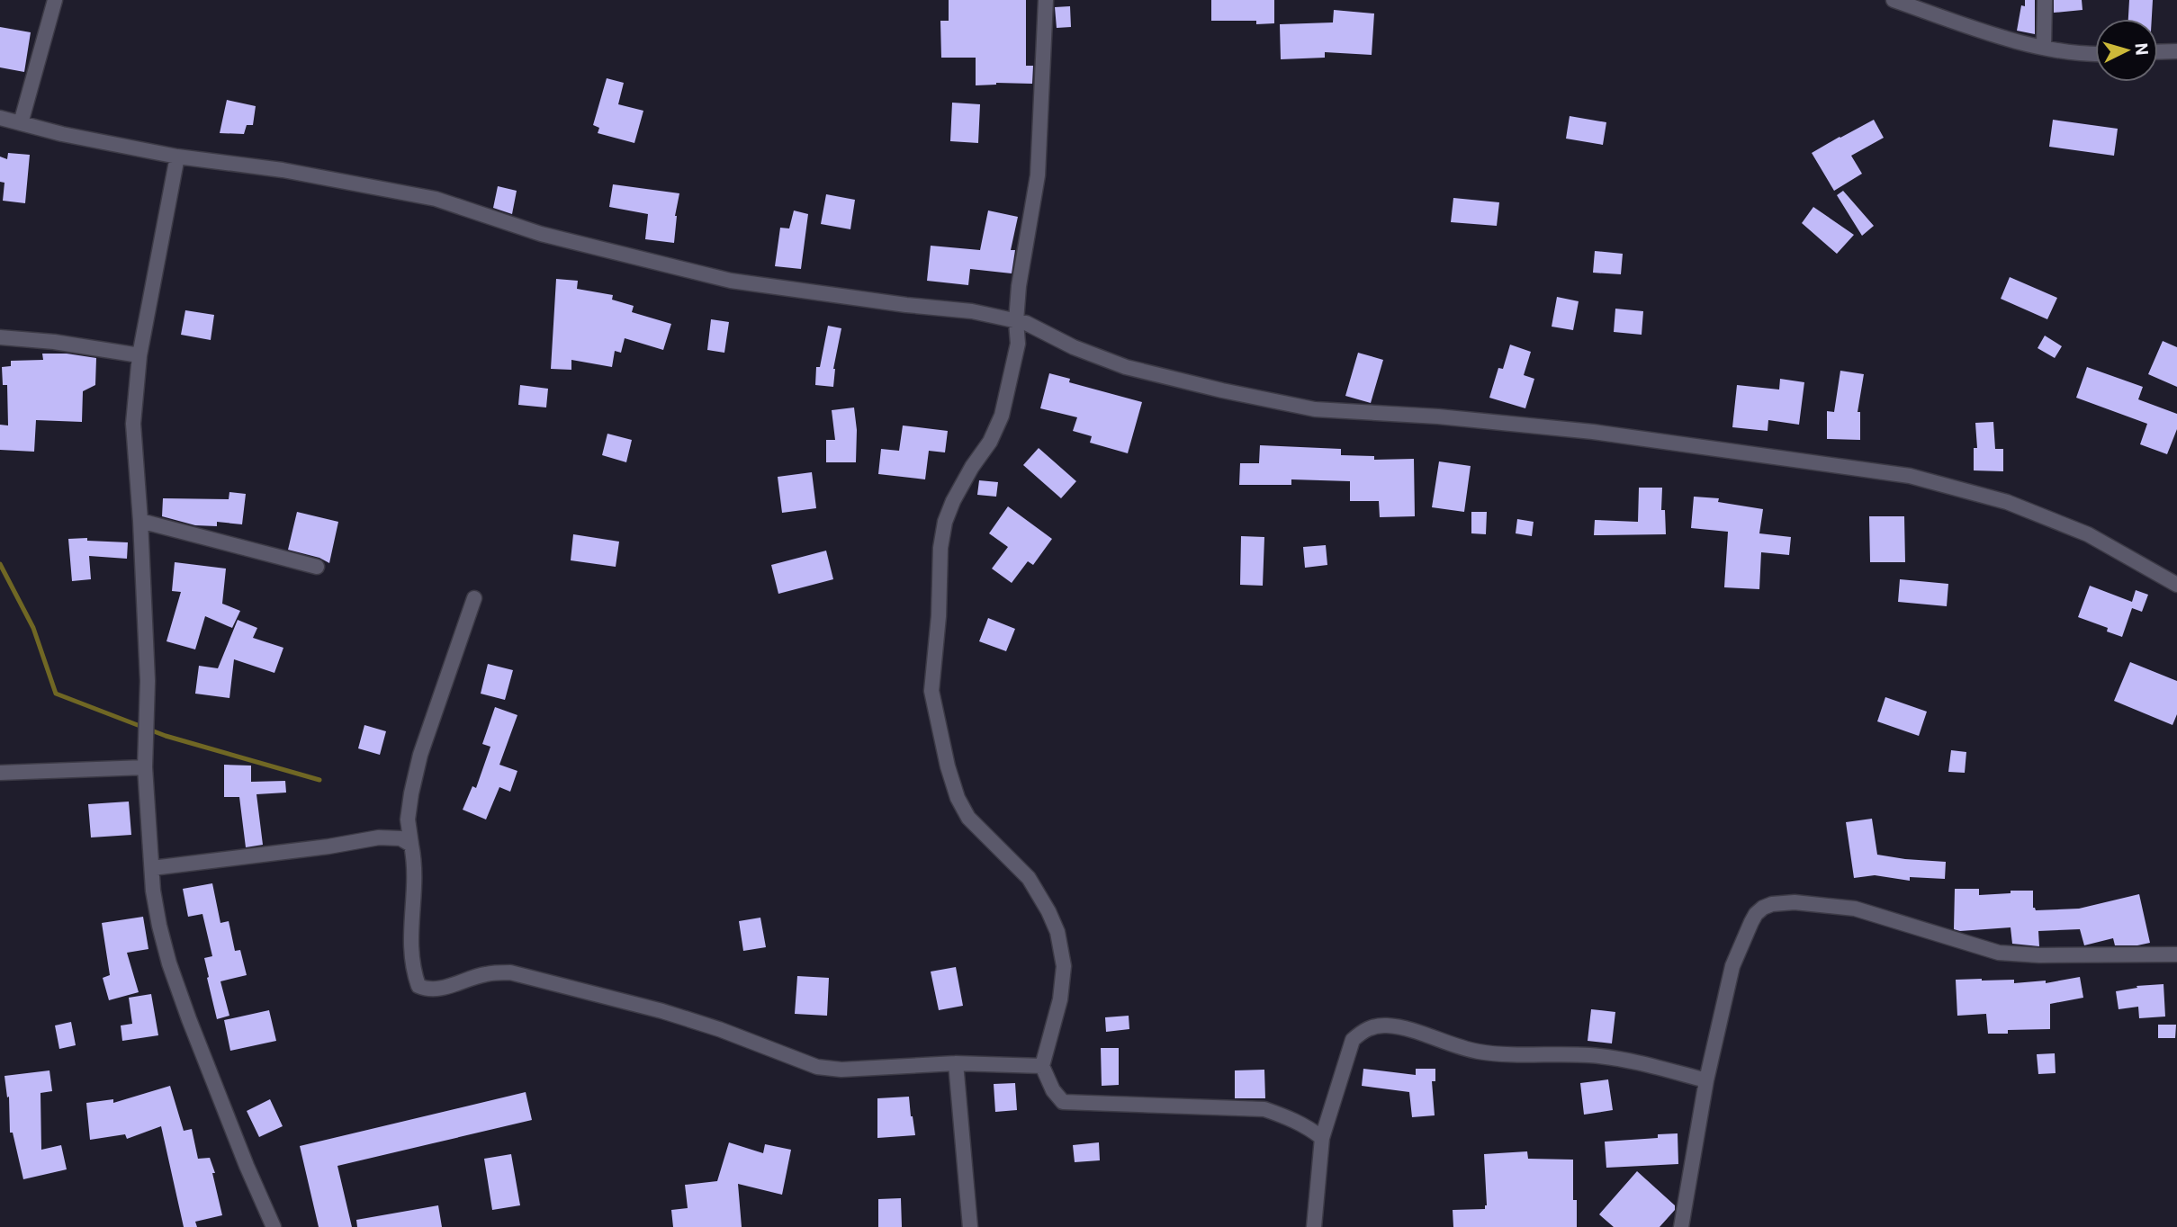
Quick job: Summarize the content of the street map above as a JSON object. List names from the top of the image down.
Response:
{
  "north": "right"
}
